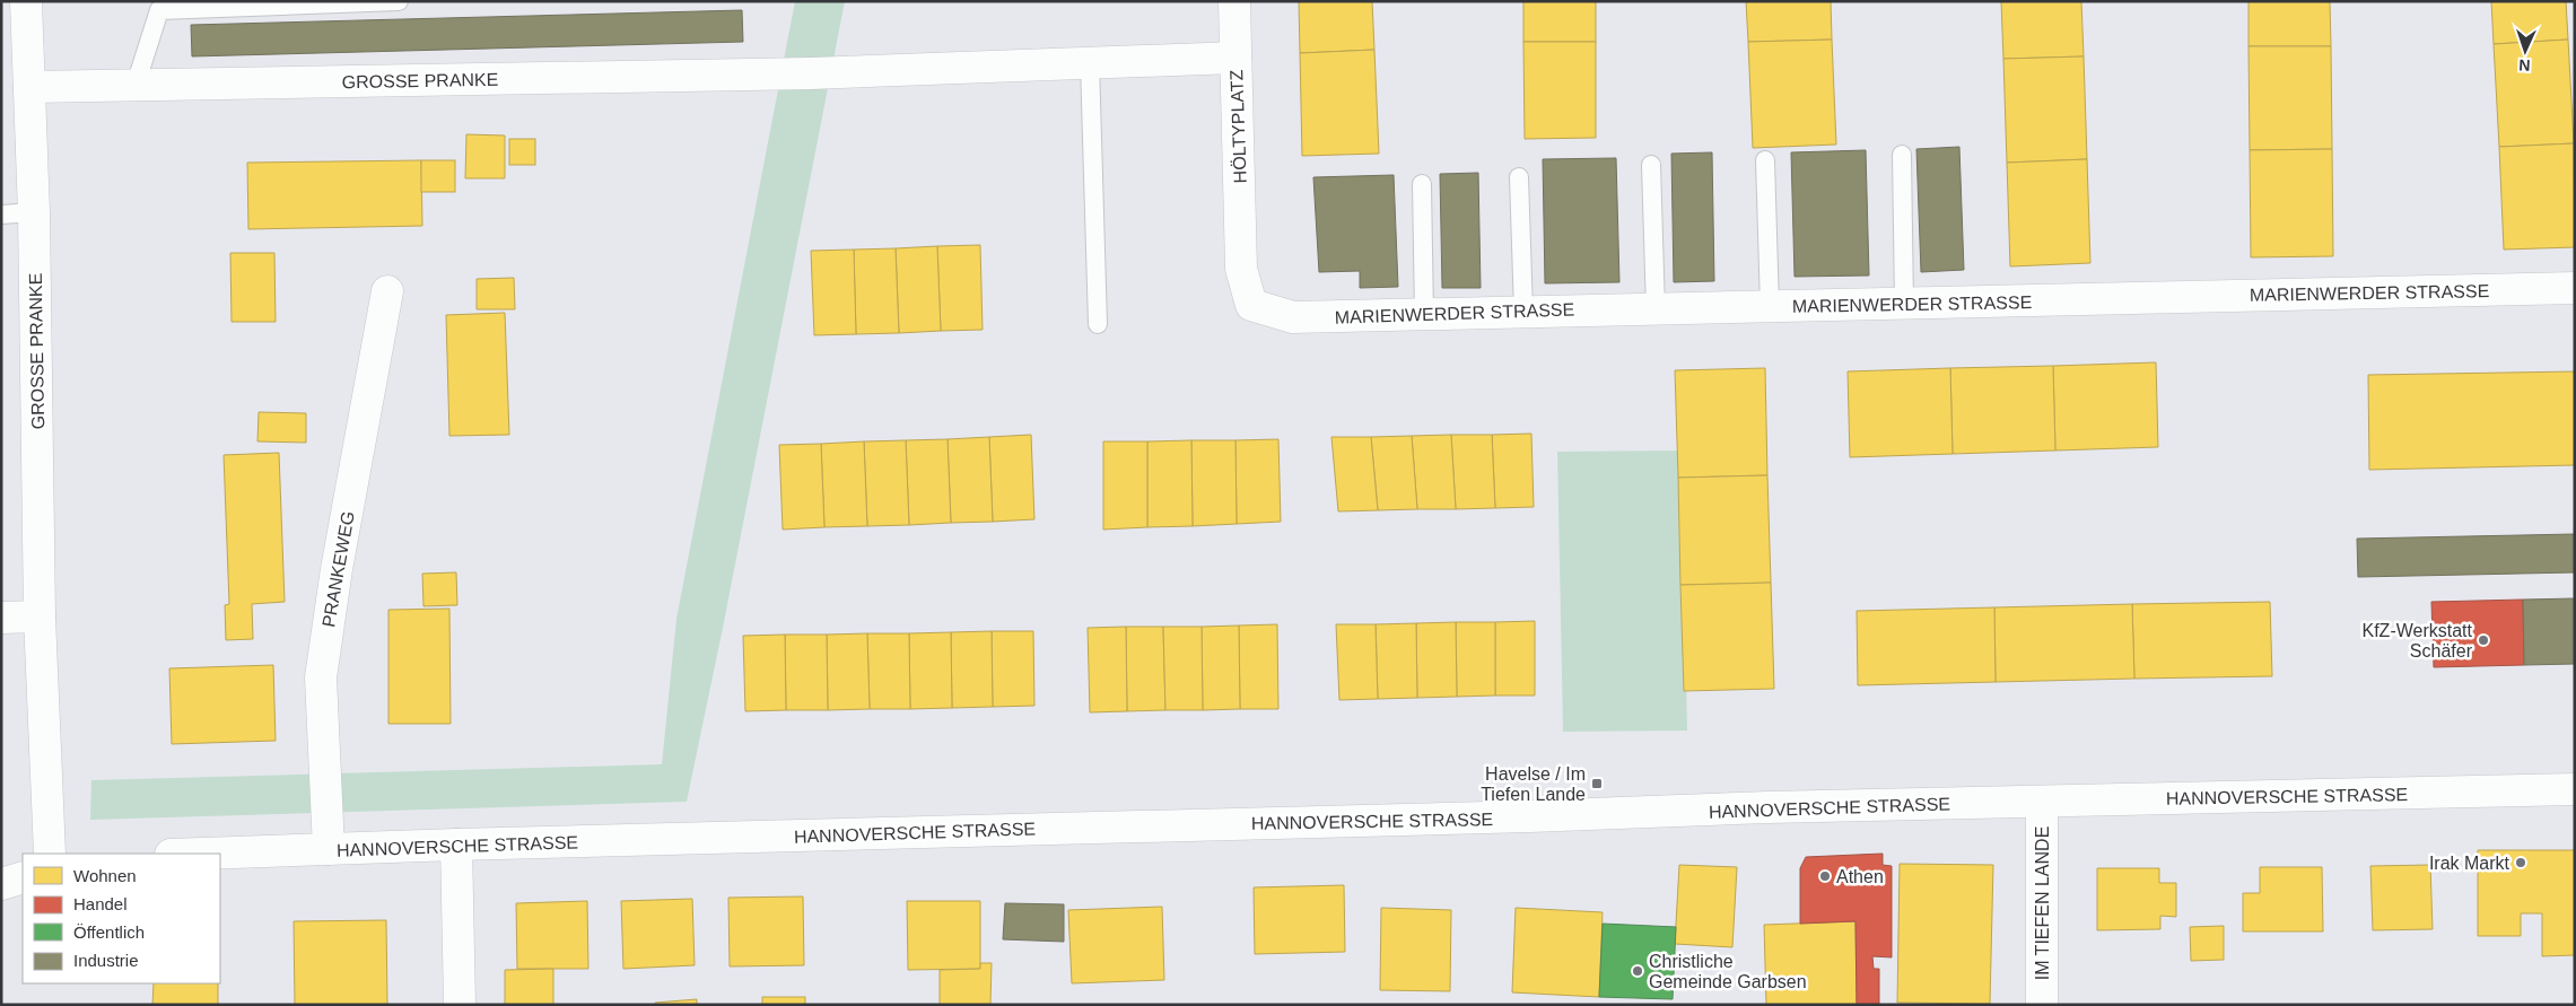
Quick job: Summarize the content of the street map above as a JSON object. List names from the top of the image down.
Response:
{
  "streets": {
    "street": [
      "GROSSE PRANKE",
      "HÖLTYPLATZ",
      "MARIENWERDER STRASSE",
      "PRANKEWEG",
      "HANNOVERSCHE STRASSE",
      "IM TIEFEN LANDE"
    ]
  },
  "crossings": [
    ["GROSSE PRANKE", "HÖLTYPLATZ"],
    ["HÖLTYPLATZ", "MARIENWERDER STRASSE"],
    ["PRANKEWEG", "HANNOVERSCHE STRASSE"],
    ["HANNOVERSCHE STRASSE", "IM TIEFEN LANDE"]
  ],
  "places": {
    "other": [
      "KfZ-Werkstatt Schäfer",
      "Irak Markt",
      "Athen",
      "Christliche Gemeinde Garbsen"
    ],
    "transit": ["Havelse / Im Tiefen Lande"]
  },
  "legend": [
    "Wohnen",
    "Handel",
    "Öffentlich",
    "Industrie"
  ],
  "north": "bottom"
}
